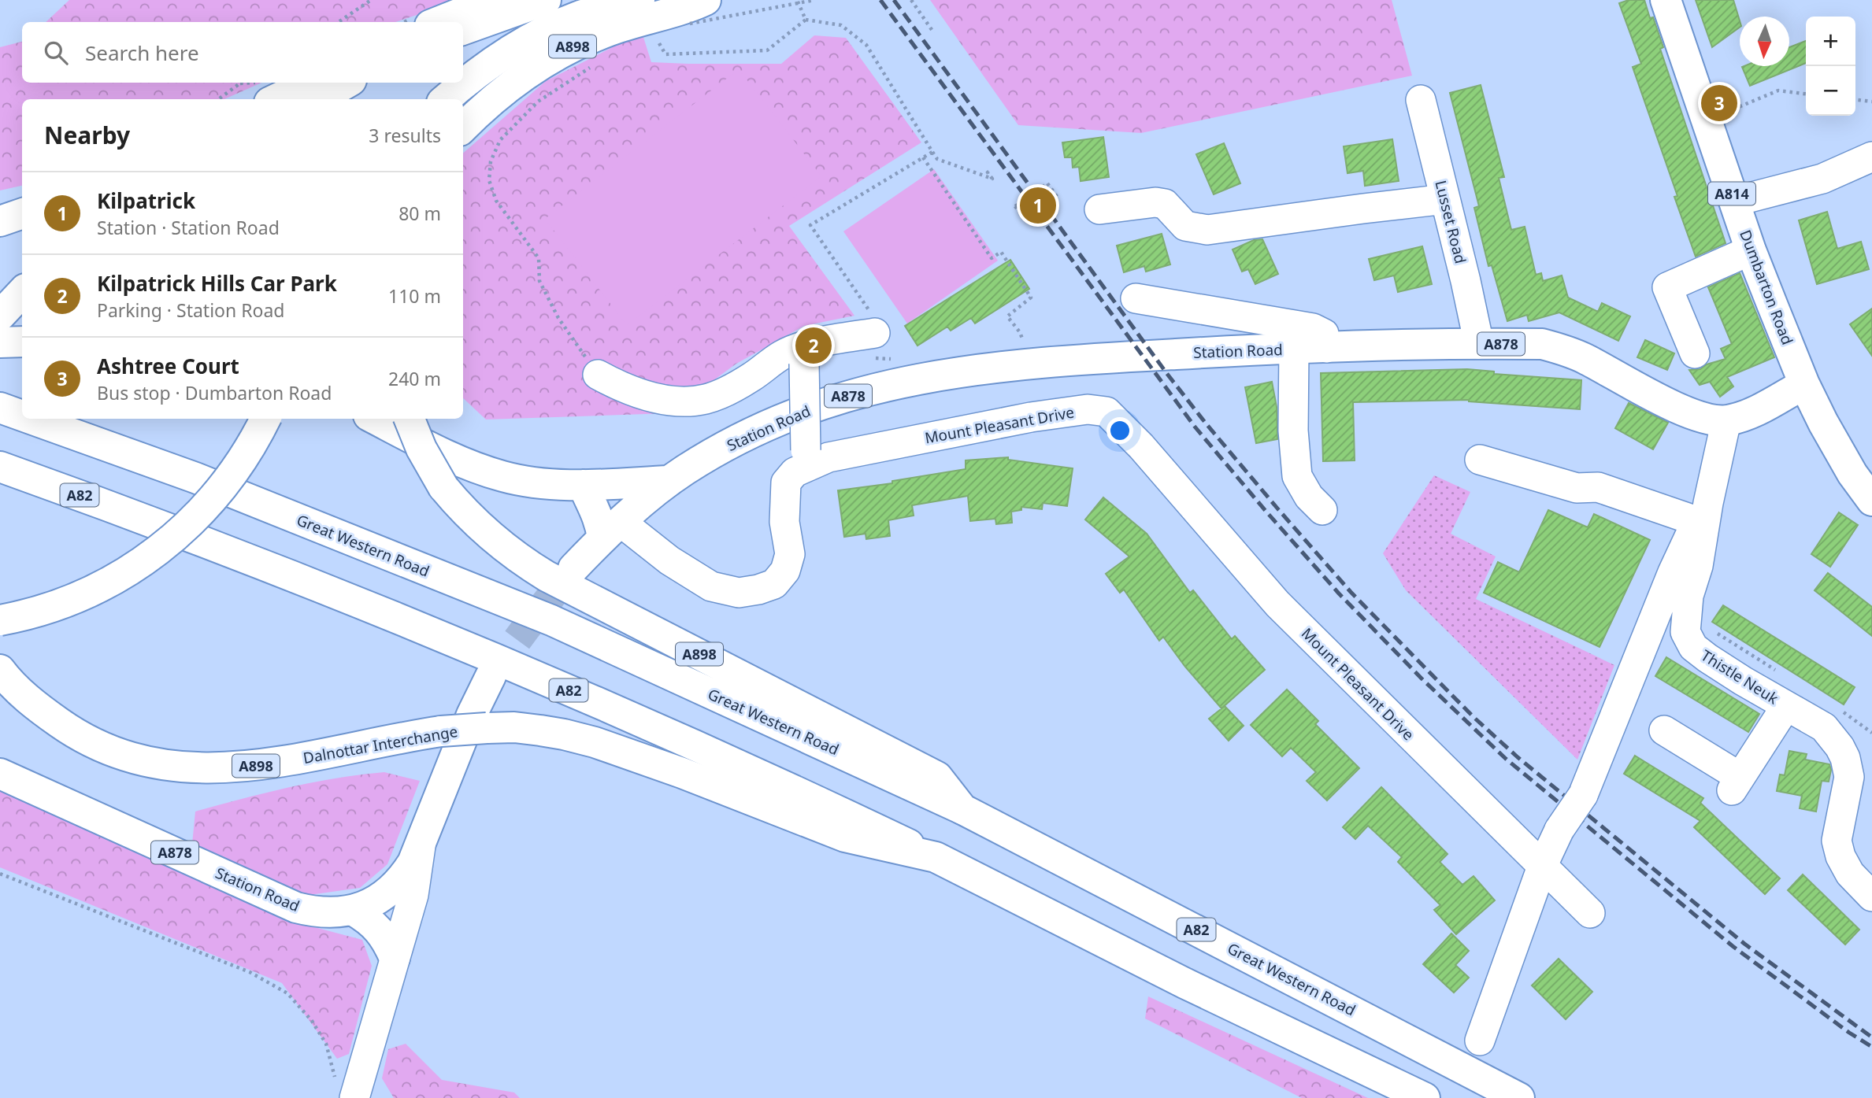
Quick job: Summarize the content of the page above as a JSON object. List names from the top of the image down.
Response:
{
  "streets": {
    "main road": [
      "A898",
      "A814",
      "Dumbarton Road",
      "A878",
      "Station Road",
      "A82",
      "Great Western Road",
      "Dalnottar Interchange"
    ],
    "street": ["Lusset Road", "Mount Pleasant Drive", "Thistle Neuk"]
  },
  "crossings": [
    ["A898", "Great Western Road"],
    ["Lusset Road", "Station Road"],
    ["Dumbarton Road", "Station Road"],
    ["Station Road", "Mount Pleasant Drive"],
    ["Station Road", "Thistle Neuk"],
    ["A82", "Dalnottar Interchange"]
  ],
  "north": "bottom",
  "page": {
    "map_buttons": ["+", "−"],
    "search": "Search here",
    "pins": ["3", "1", "2"],
    "heading": ["Nearby", "3 results"],
    "list": [
      {
        "mark": "1",
        "name": "Kilpatrick",
        "note": "Station · Station Road",
        "value": "80 m"
      },
      {
        "mark": "2",
        "name": "Kilpatrick Hills Car Park",
        "note": "Parking · Station Road",
        "value": "110 m"
      },
      {
        "mark": "3",
        "name": "Ashtree Court",
        "note": "Bus stop · Dumbarton Road",
        "value": "240 m"
      }
    ]
  }
}
